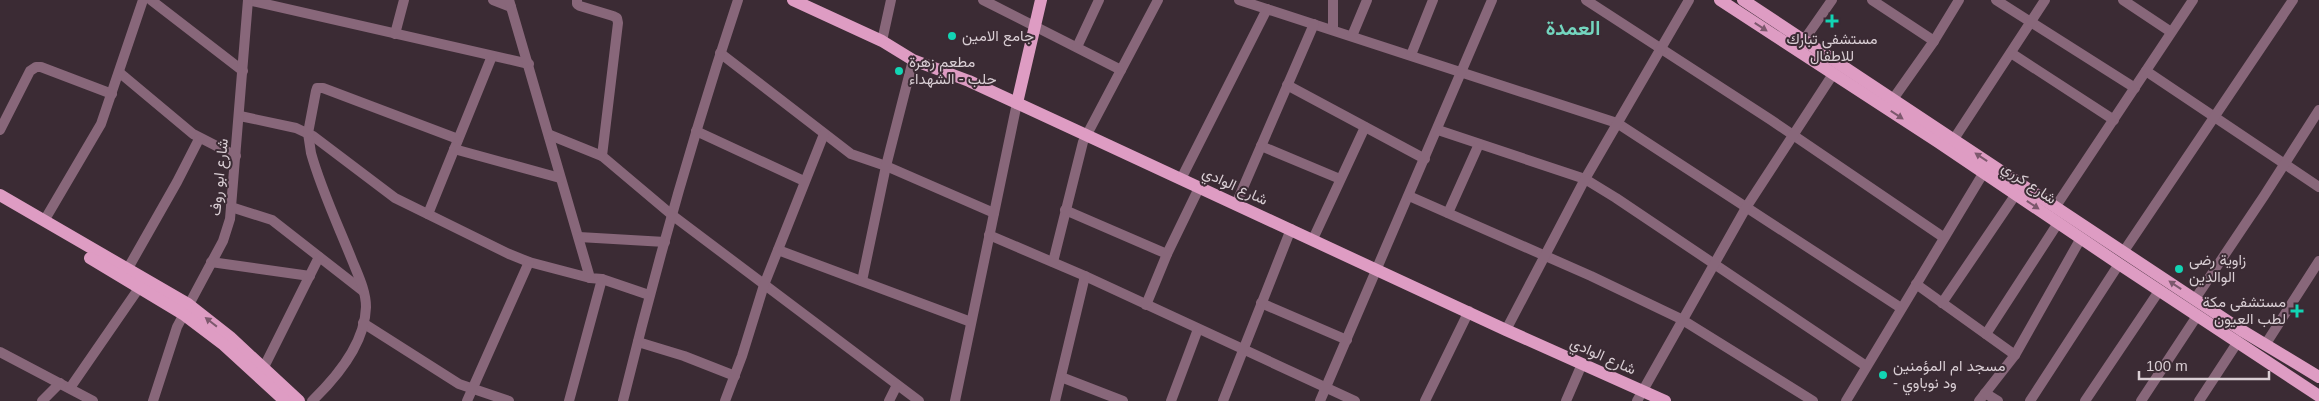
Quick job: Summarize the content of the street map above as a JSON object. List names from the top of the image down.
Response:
{
  "streets": {
    "main road": ["شارع كرري", "شارع الوادي"],
    "street": ["شارع ابو روف"]
  },
  "districts": ["العمدة"],
  "places": {
    "health": ["مستشفى تبارك للاطفال", "مستشفى مكة لطب العيون"],
    "other": [
      "جامع الامين",
      "مطعم زهرة حلب - الشهداء",
      "زاوية رضى الوالدين",
      "مسجد ام المؤمنين - ود نوباوي"
    ]
  },
  "scale_bar": "100 m"
}
